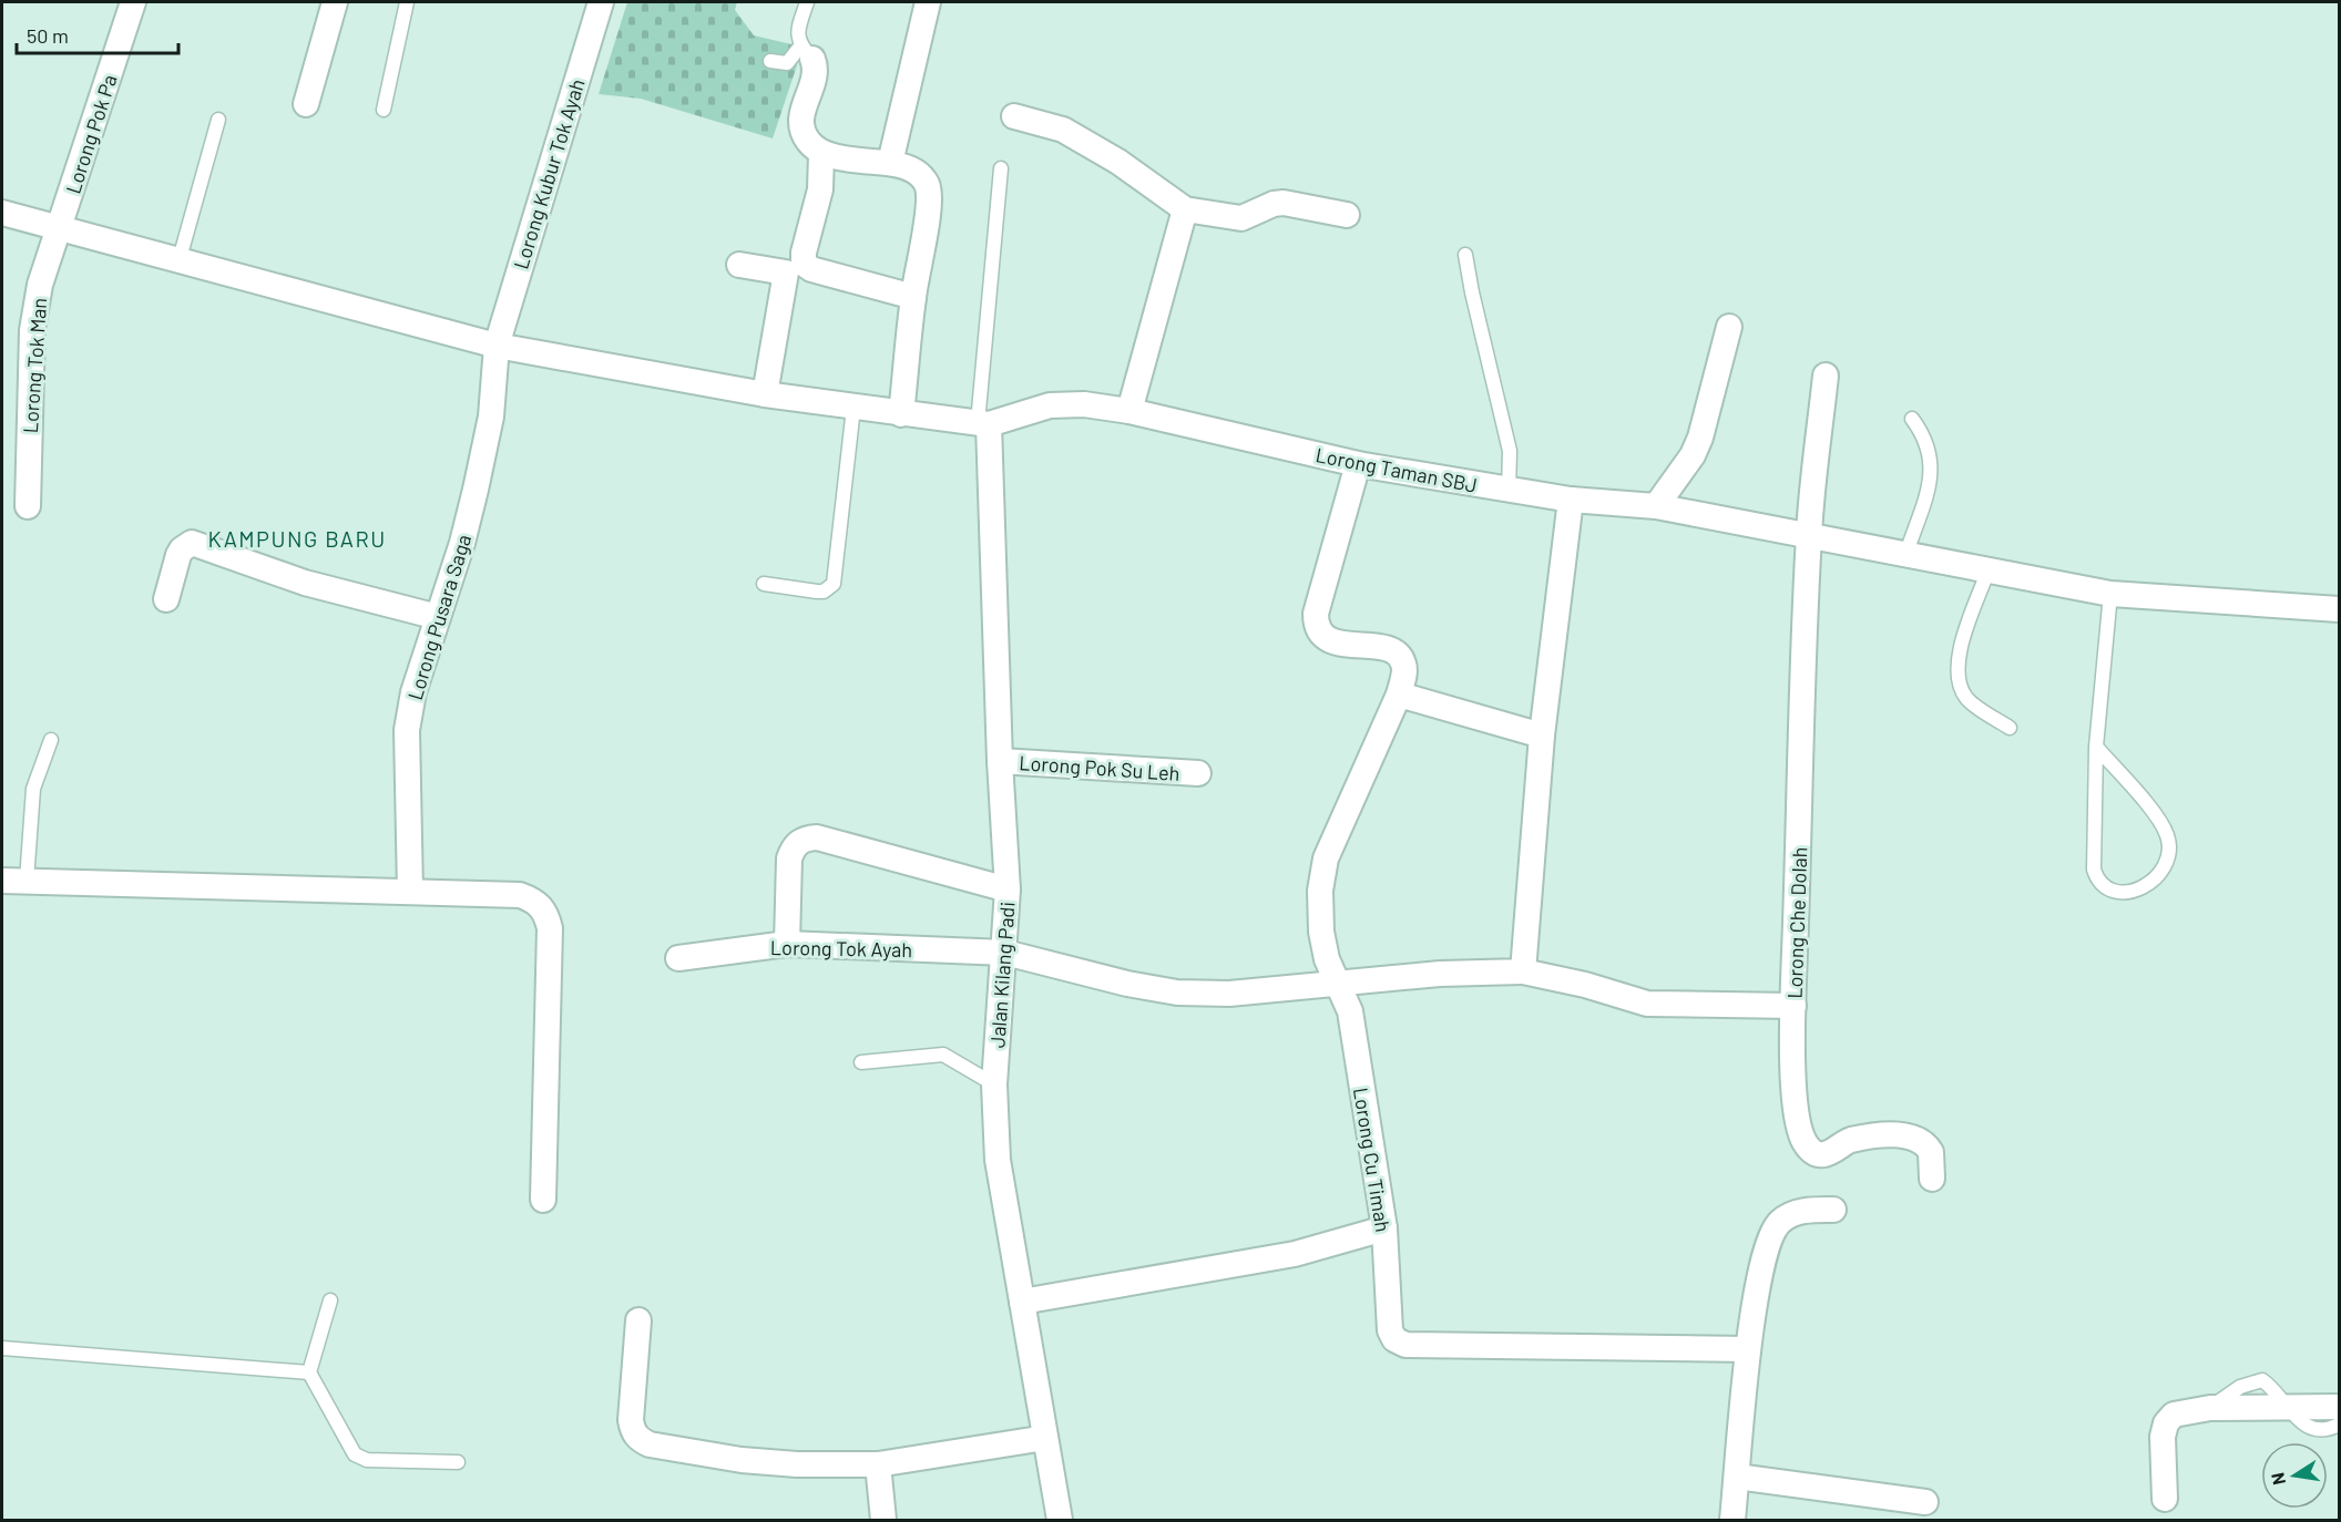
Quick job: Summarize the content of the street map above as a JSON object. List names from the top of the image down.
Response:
{
  "streets": {
    "street": [
      "Lorong Pok Pa",
      "Lorong Kubur Tok Ayah",
      "Lorong Tok Man",
      "Lorong Taman SBJ",
      "Lorong Pusara Saga",
      "Lorong Pok Su Leh",
      "Lorong Che Dolah",
      "Lorong Tok Ayah",
      "Jalan Kilang Padi",
      "Lorong Cu Timah"
    ]
  },
  "crossings": [
    ["Lorong Pok Pa", "Lorong Tok Man"],
    ["Lorong Kubur Tok Ayah", "Lorong Pusara Saga"],
    ["Lorong Taman SBJ", "Lorong Che Dolah"],
    ["Lorong Taman SBJ", "Jalan Kilang Padi"],
    ["Lorong Taman SBJ", "Lorong Cu Timah"],
    ["Lorong Pok Su Leh", "Jalan Kilang Padi"],
    ["Lorong Tok Ayah", "Jalan Kilang Padi"]
  ],
  "districts": ["KAMPUNG BARU"],
  "scale_bar": "50 m",
  "north": "left"
}
